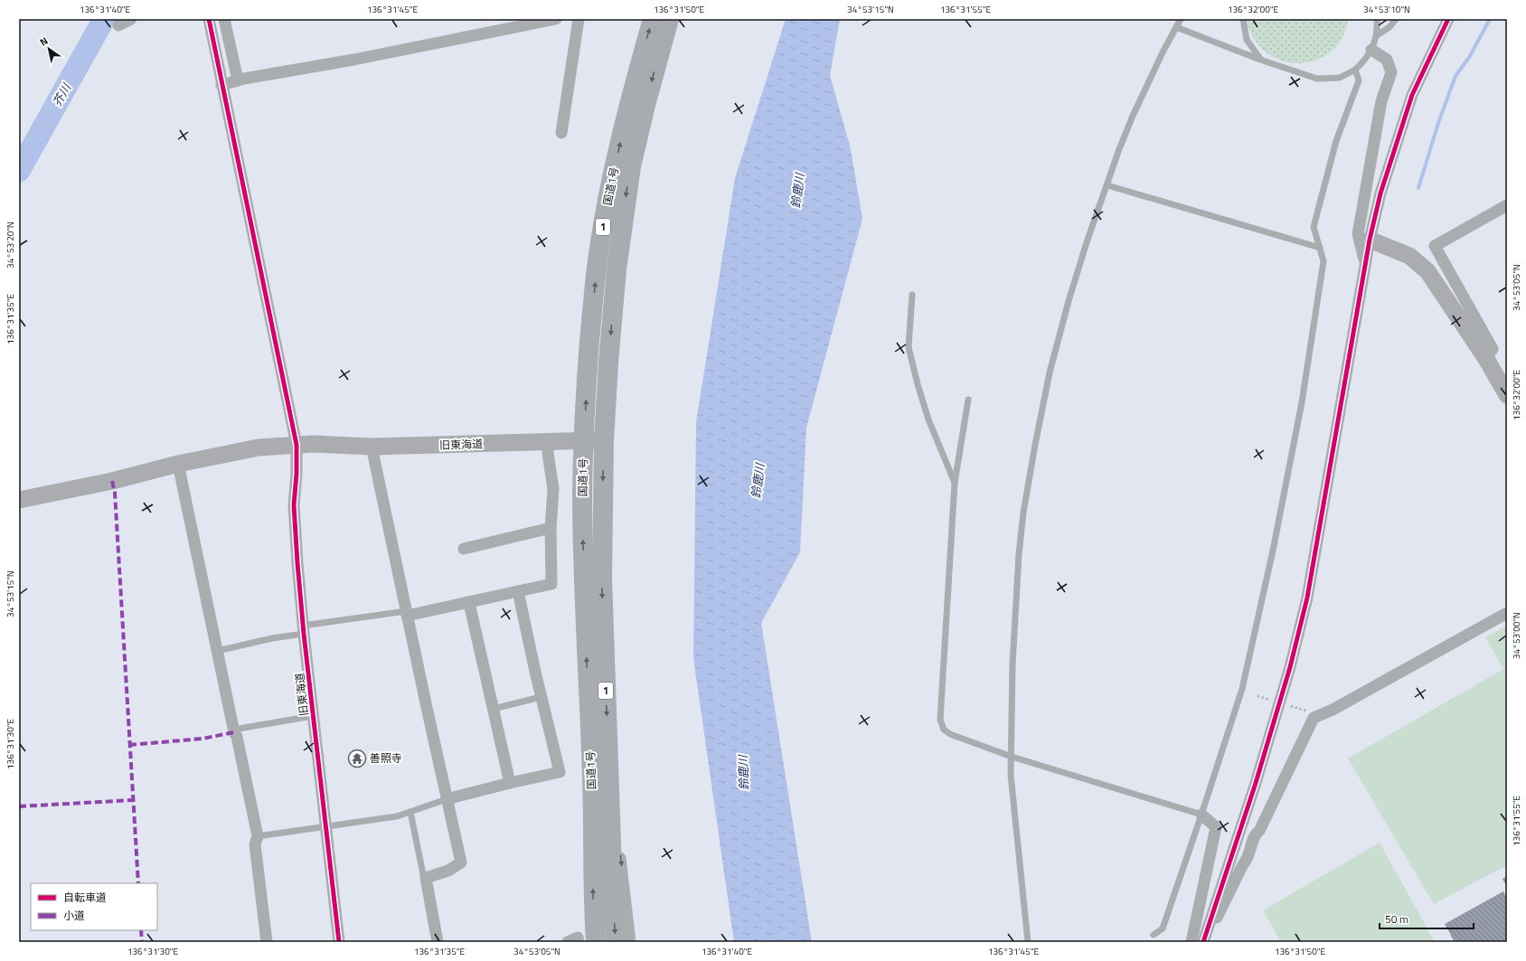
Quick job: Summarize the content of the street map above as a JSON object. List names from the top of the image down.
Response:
{
  "streets": {
    "highway": ["国道1号", "1"],
    "street": ["旧東海道"]
  },
  "crossings": [
    ["国道1号", "旧東海道"]
  ],
  "water": ["芥川", "鈴鹿川"],
  "places": {
    "temple": ["善照寺"]
  },
  "legend": ["自転車道", "小道"],
  "scale_bar": "50 m",
  "north": "top left",
  "coordinates": [
    "136°31'40\"E",
    "136°31'45\"E",
    "136°31'50\"E",
    "34°53'15\"N",
    "136°31'55\"E",
    "136°32'00\"E",
    "34°53'10\"N",
    "34°53'20\"N",
    "34°53'05\"N",
    "136°31'35\"E",
    "34°53'00\"N",
    "136°31'30\"E"
  ]
}
